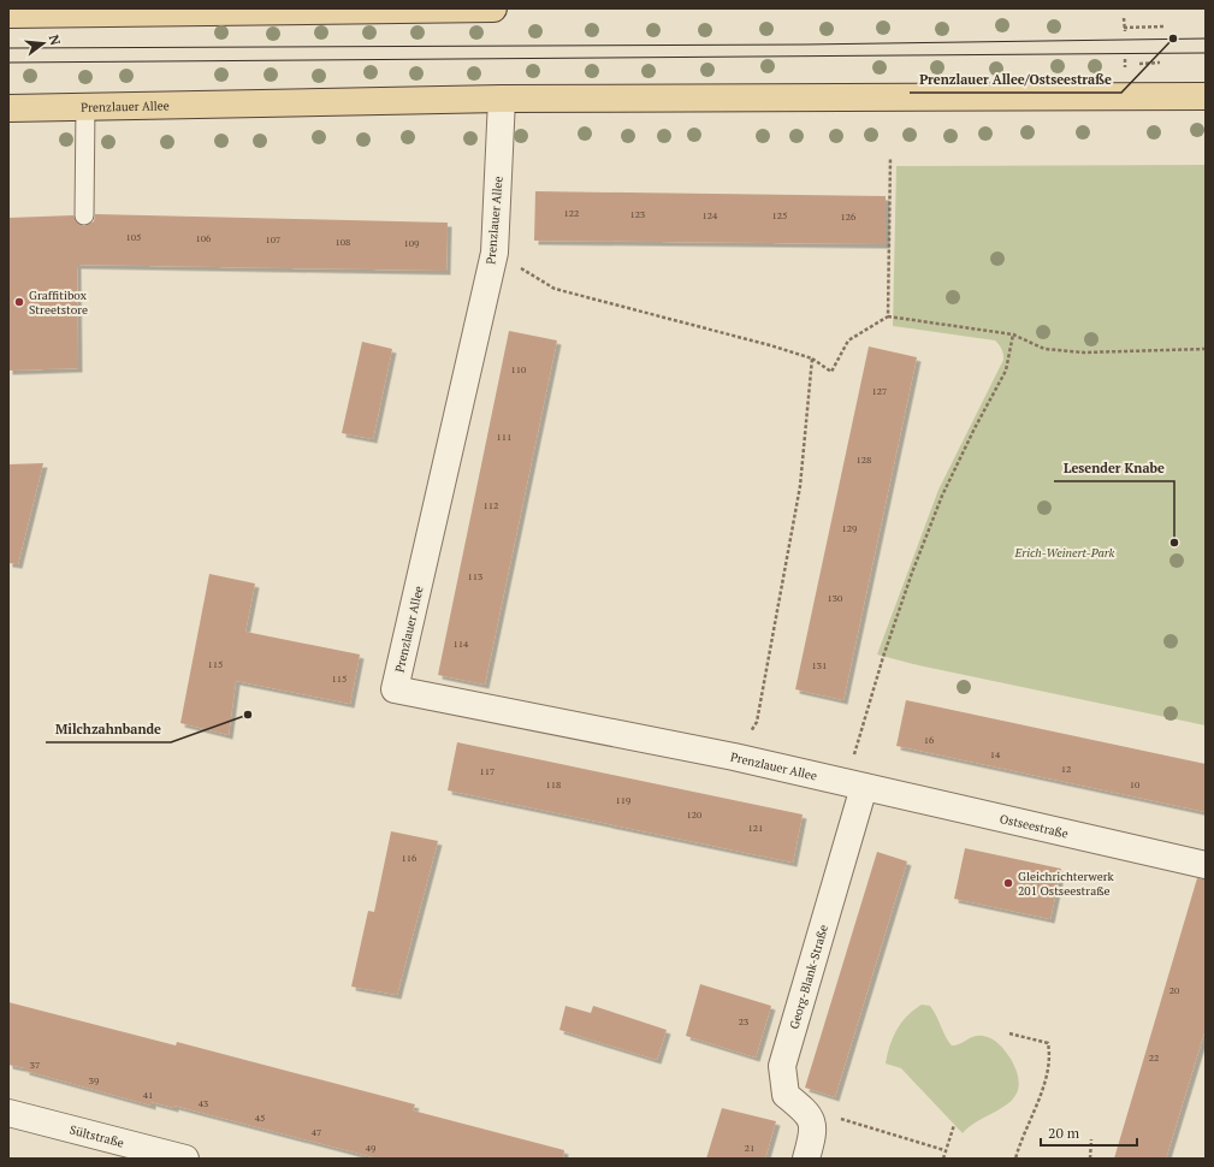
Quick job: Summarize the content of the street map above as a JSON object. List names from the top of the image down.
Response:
{
  "streets": {
    "main road": ["Prenzlauer Allee"],
    "street": ["Ostseestraße", "Georg-Blank-Straße", "Sültstraße"]
  },
  "crossings": [
    ["Prenzlauer Allee", "Ostseestraße"],
    ["Prenzlauer Allee", "Georg-Blank-Straße"],
    ["Ostseestraße", "Georg-Blank-Straße"]
  ],
  "parks": ["Erich-Weinert-Park"],
  "places": [
    "Prenzlauer Allee/Ostseestraße",
    "Graffitibox Streetstore",
    "Lesender Knabe",
    "Milchzahnbande",
    "Gleichrichterwerk 201 Ostseestraße"
  ],
  "house_numbers": [
    "122",
    "123",
    "124",
    "125",
    "126",
    "105",
    "106",
    "107",
    "108",
    "109",
    "110",
    "127",
    "111",
    "128",
    "112",
    "129",
    "113",
    "130",
    "114",
    "115",
    "131",
    "115",
    "16",
    "14",
    "12",
    "117",
    "118",
    "10",
    "119",
    "120",
    "121",
    "116",
    "20",
    "23",
    "22",
    "37",
    "39",
    "41",
    "43",
    "45",
    "47",
    "49",
    "21"
  ],
  "scale_bar": "20 m",
  "north": "right"
}
